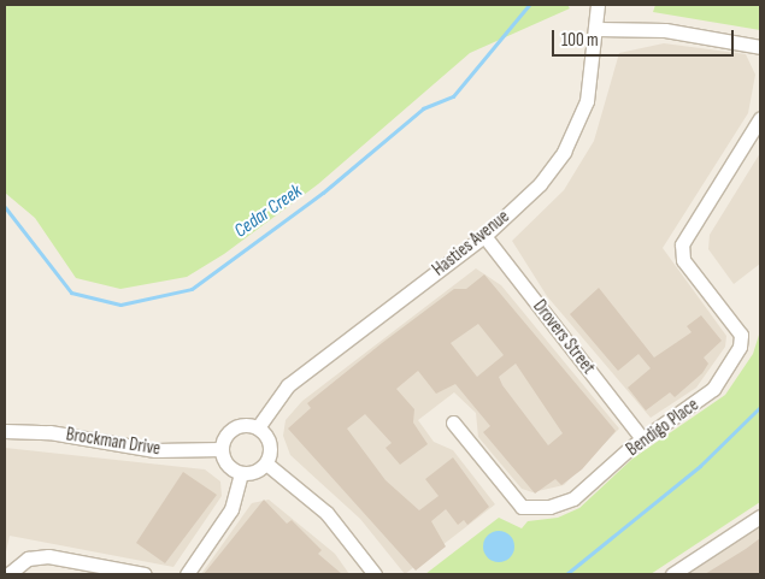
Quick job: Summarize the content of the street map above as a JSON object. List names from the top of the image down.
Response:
{
  "streets": {
    "street": [
      "Hasties Avenue",
      "Drovers Street",
      "Bendigo Place",
      "Brockman Drive"
    ]
  },
  "crossings": [
    ["Hasties Avenue", "Drovers Street"],
    ["Hasties Avenue", "Brockman Drive"],
    ["Drovers Street", "Bendigo Place"]
  ],
  "water": ["Cedar Creek"],
  "scale_bar": "100 m"
}
